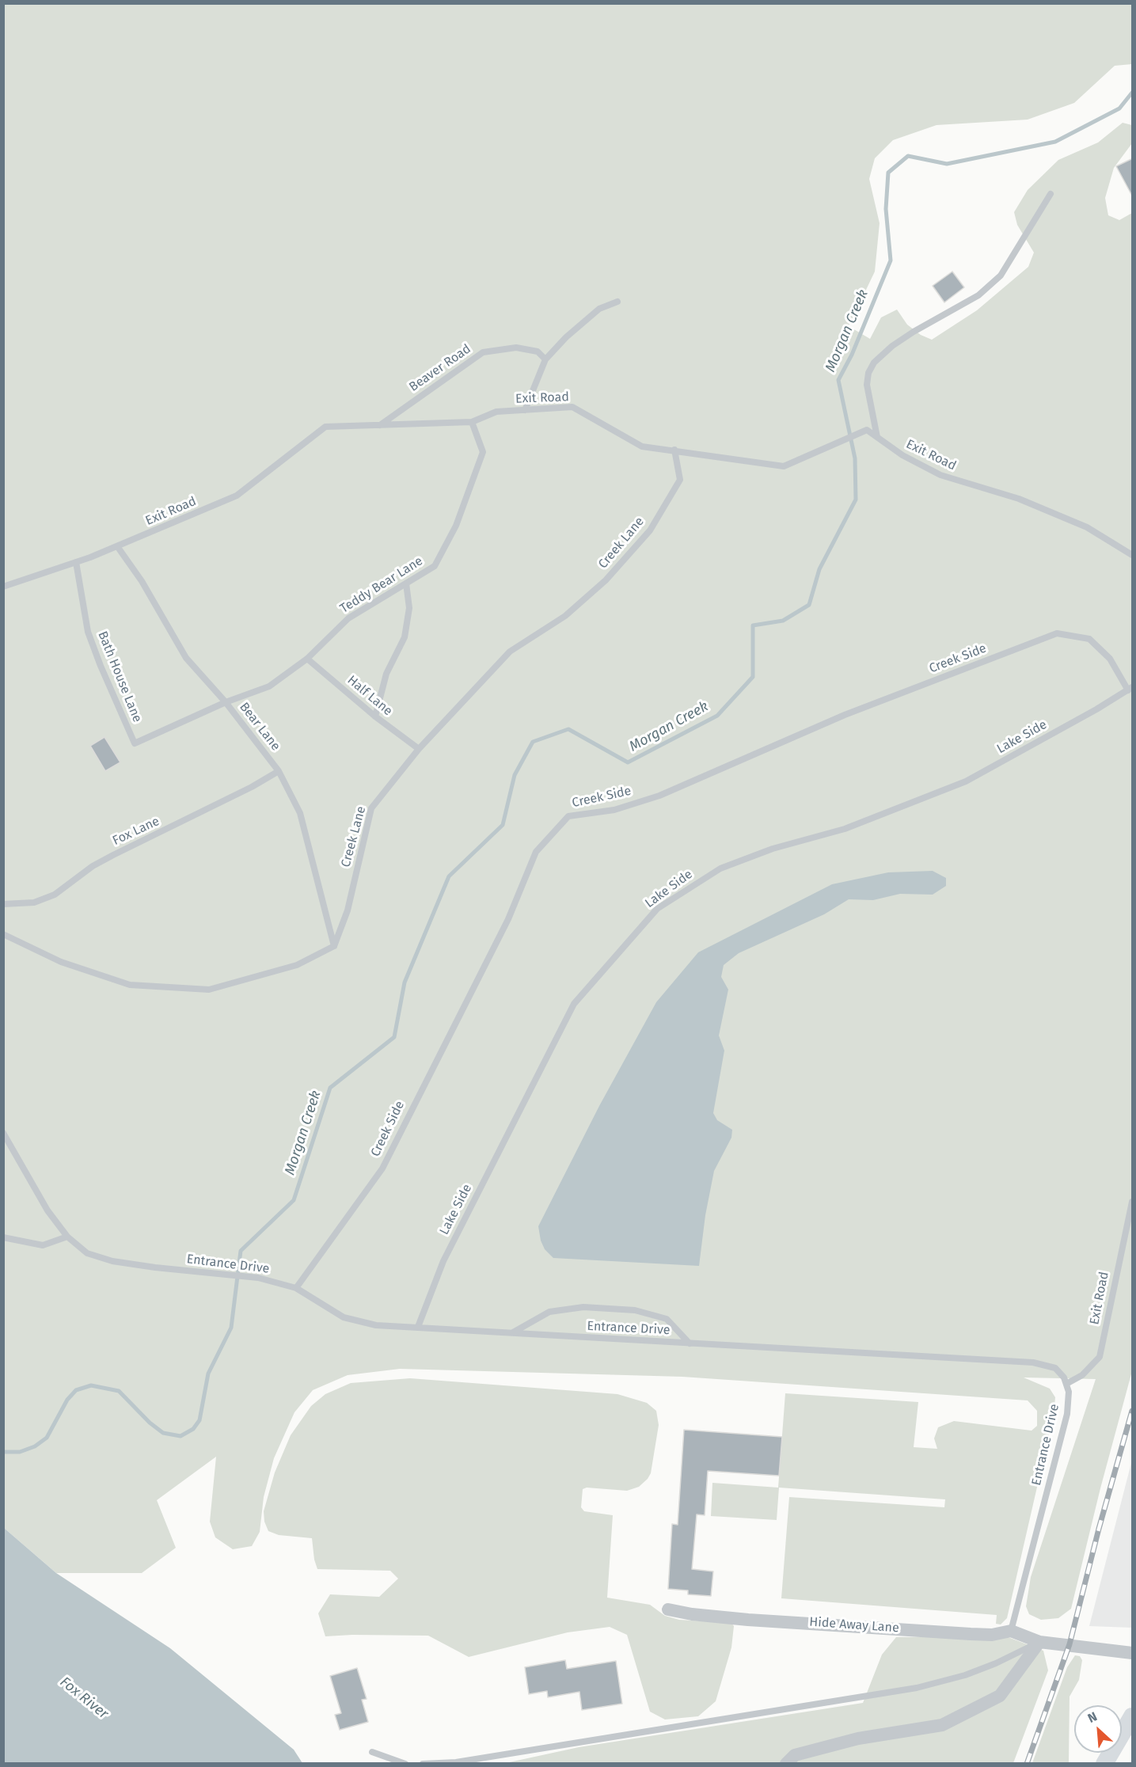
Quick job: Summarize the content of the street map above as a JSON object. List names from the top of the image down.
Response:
{
  "streets": {
    "street": ["Hide Away Lane"],
    "lane": [
      "Beaver Road",
      "Exit Road",
      "Creek Lane",
      "Teddy Bear Lane",
      "Creek Side",
      "Bath House Lane",
      "Half Lane",
      "Bear Lane",
      "Lake Side",
      "Fox Lane",
      "Entrance Drive"
    ]
  },
  "crossings": [
    ["Beaver Road", "Exit Road"],
    ["Exit Road", "Creek Lane"],
    ["Exit Road", "Teddy Bear Lane"],
    ["Exit Road", "Bath House Lane"],
    ["Exit Road", "Bear Lane"],
    ["Exit Road", "Entrance Drive"],
    ["Creek Lane", "Half Lane"],
    ["Creek Lane", "Bear Lane"],
    ["Teddy Bear Lane", "Bath House Lane"],
    ["Teddy Bear Lane", "Half Lane"],
    ["Teddy Bear Lane", "Bear Lane"],
    ["Creek Side", "Lake Side"],
    ["Creek Side", "Entrance Drive"],
    ["Bear Lane", "Fox Lane"],
    ["Lake Side", "Entrance Drive"],
    ["Entrance Drive", "Hide Away Lane"]
  ],
  "water": ["Morgan Creek", "Fox River"],
  "north": "top left"
}
